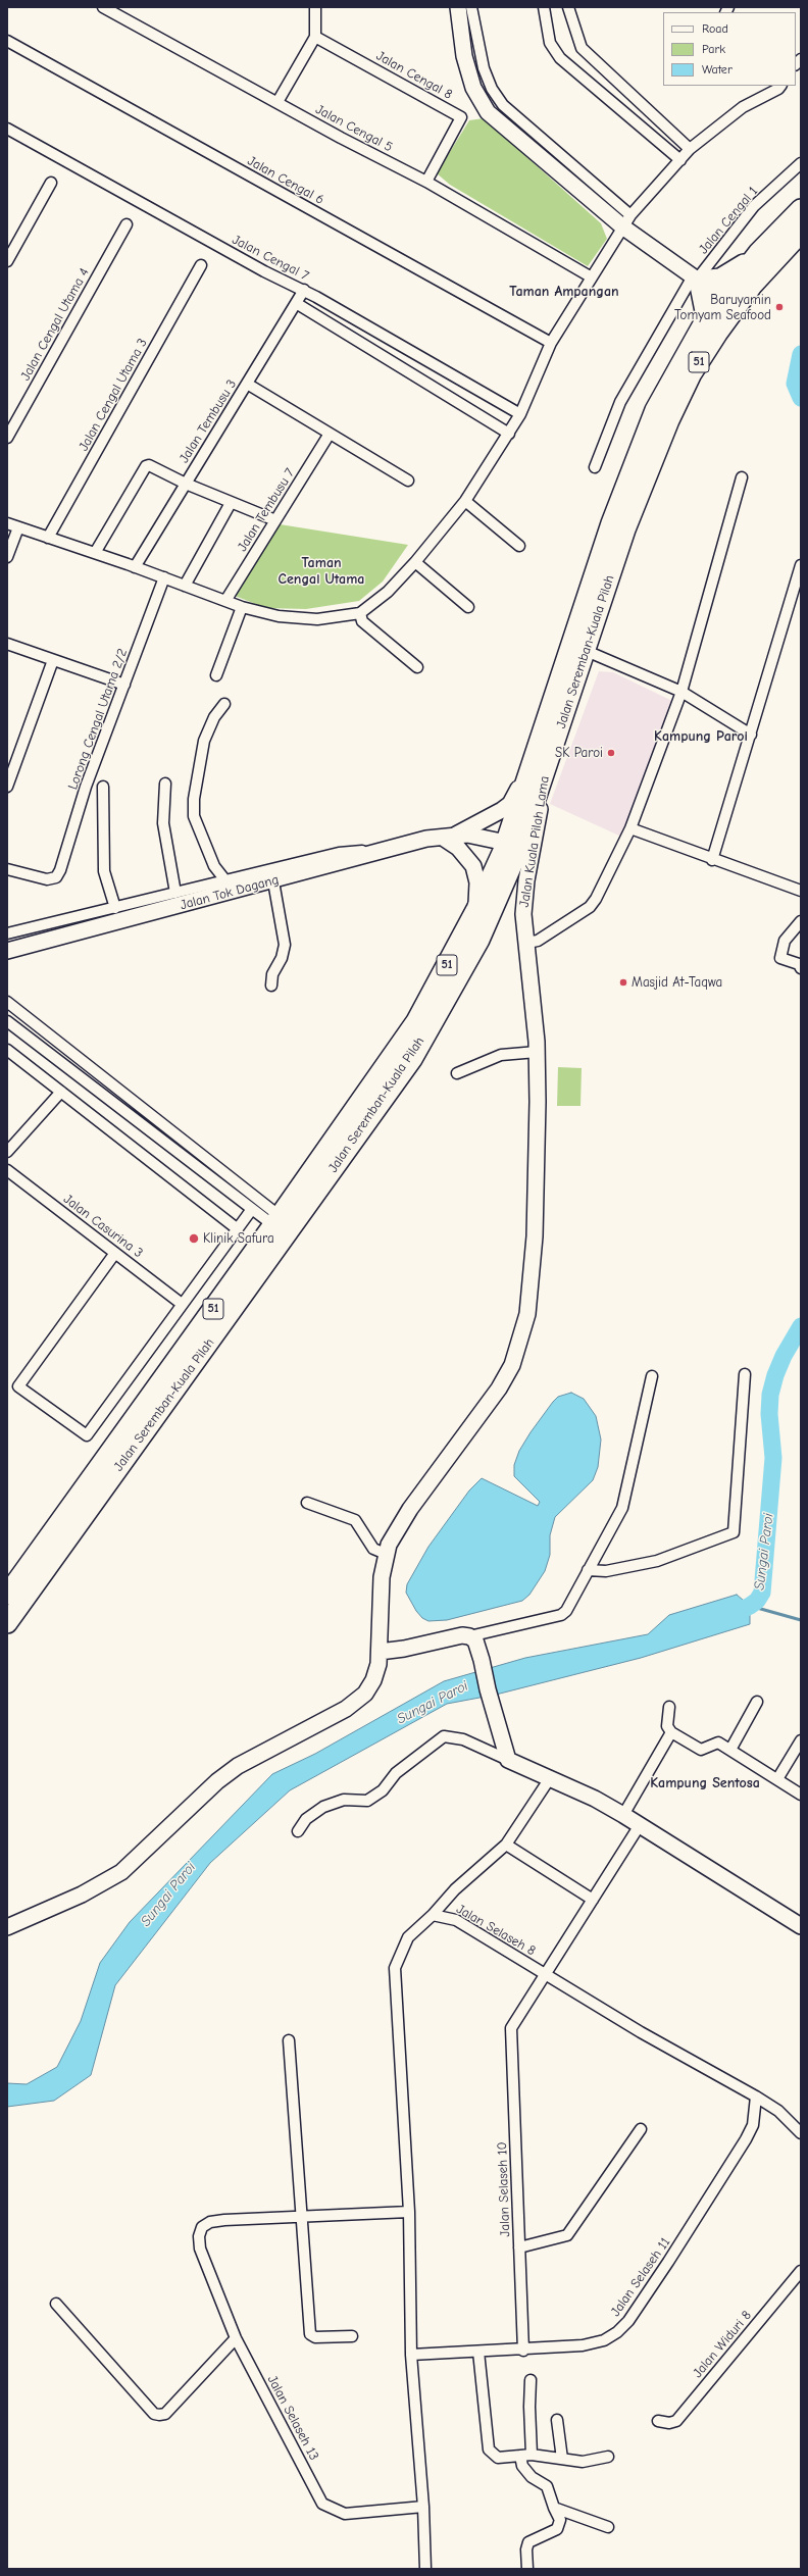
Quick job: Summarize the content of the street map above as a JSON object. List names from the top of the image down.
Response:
{
  "streets": {
    "highway": ["51", "Jalan Seremban-Kuala Pilah"],
    "street": [
      "Jalan Cengal 8",
      "Jalan Cengal 5",
      "Jalan Cengal 6",
      "Jalan Cengal 1",
      "Jalan Cengal 7",
      "Jalan Cengal Utama 4",
      "Jalan Cengal Utama 3",
      "Jalan Tembusu 3",
      "Jalan Tembusu 7",
      "Lorong Cengal Utama 2/2",
      "Jalan Kuala Pilah Lama",
      "Jalan Tok Dagang",
      "Jalan Casurina 3",
      "Jalan Selaseh 8",
      "Jalan Selaseh 10",
      "Jalan Selaseh 11",
      "Jalan Widuri 8",
      "Jalan Selaseh 13"
    ]
  },
  "crossings": [
    ["Jalan Cengal 8", "Jalan Cengal 5"],
    ["Jalan Cengal 7", "Jalan Tembusu 3"],
    ["Jalan Seremban-Kuala Pilah", "Jalan Kuala Pilah Lama"],
    ["Jalan Seremban-Kuala Pilah", "Jalan Tok Dagang"],
    ["Jalan Selaseh 8", "Jalan Selaseh 10"],
    ["Jalan Selaseh 8", "Jalan Selaseh 11"],
    ["Jalan Selaseh 10", "Jalan Selaseh 11"]
  ],
  "districts": [
    "Taman Ampangan",
    "Taman Cengal Utama",
    "Kampung Paroi",
    "Kampung Sentosa"
  ],
  "water": ["Sungai Paroi"],
  "places": [
    "Baruyamin Tomyam Seafood",
    "SK Paroi",
    "Masjid At-Taqwa",
    "Klinik Safura"
  ],
  "legend": ["Road", "Park", "Water"]
}
